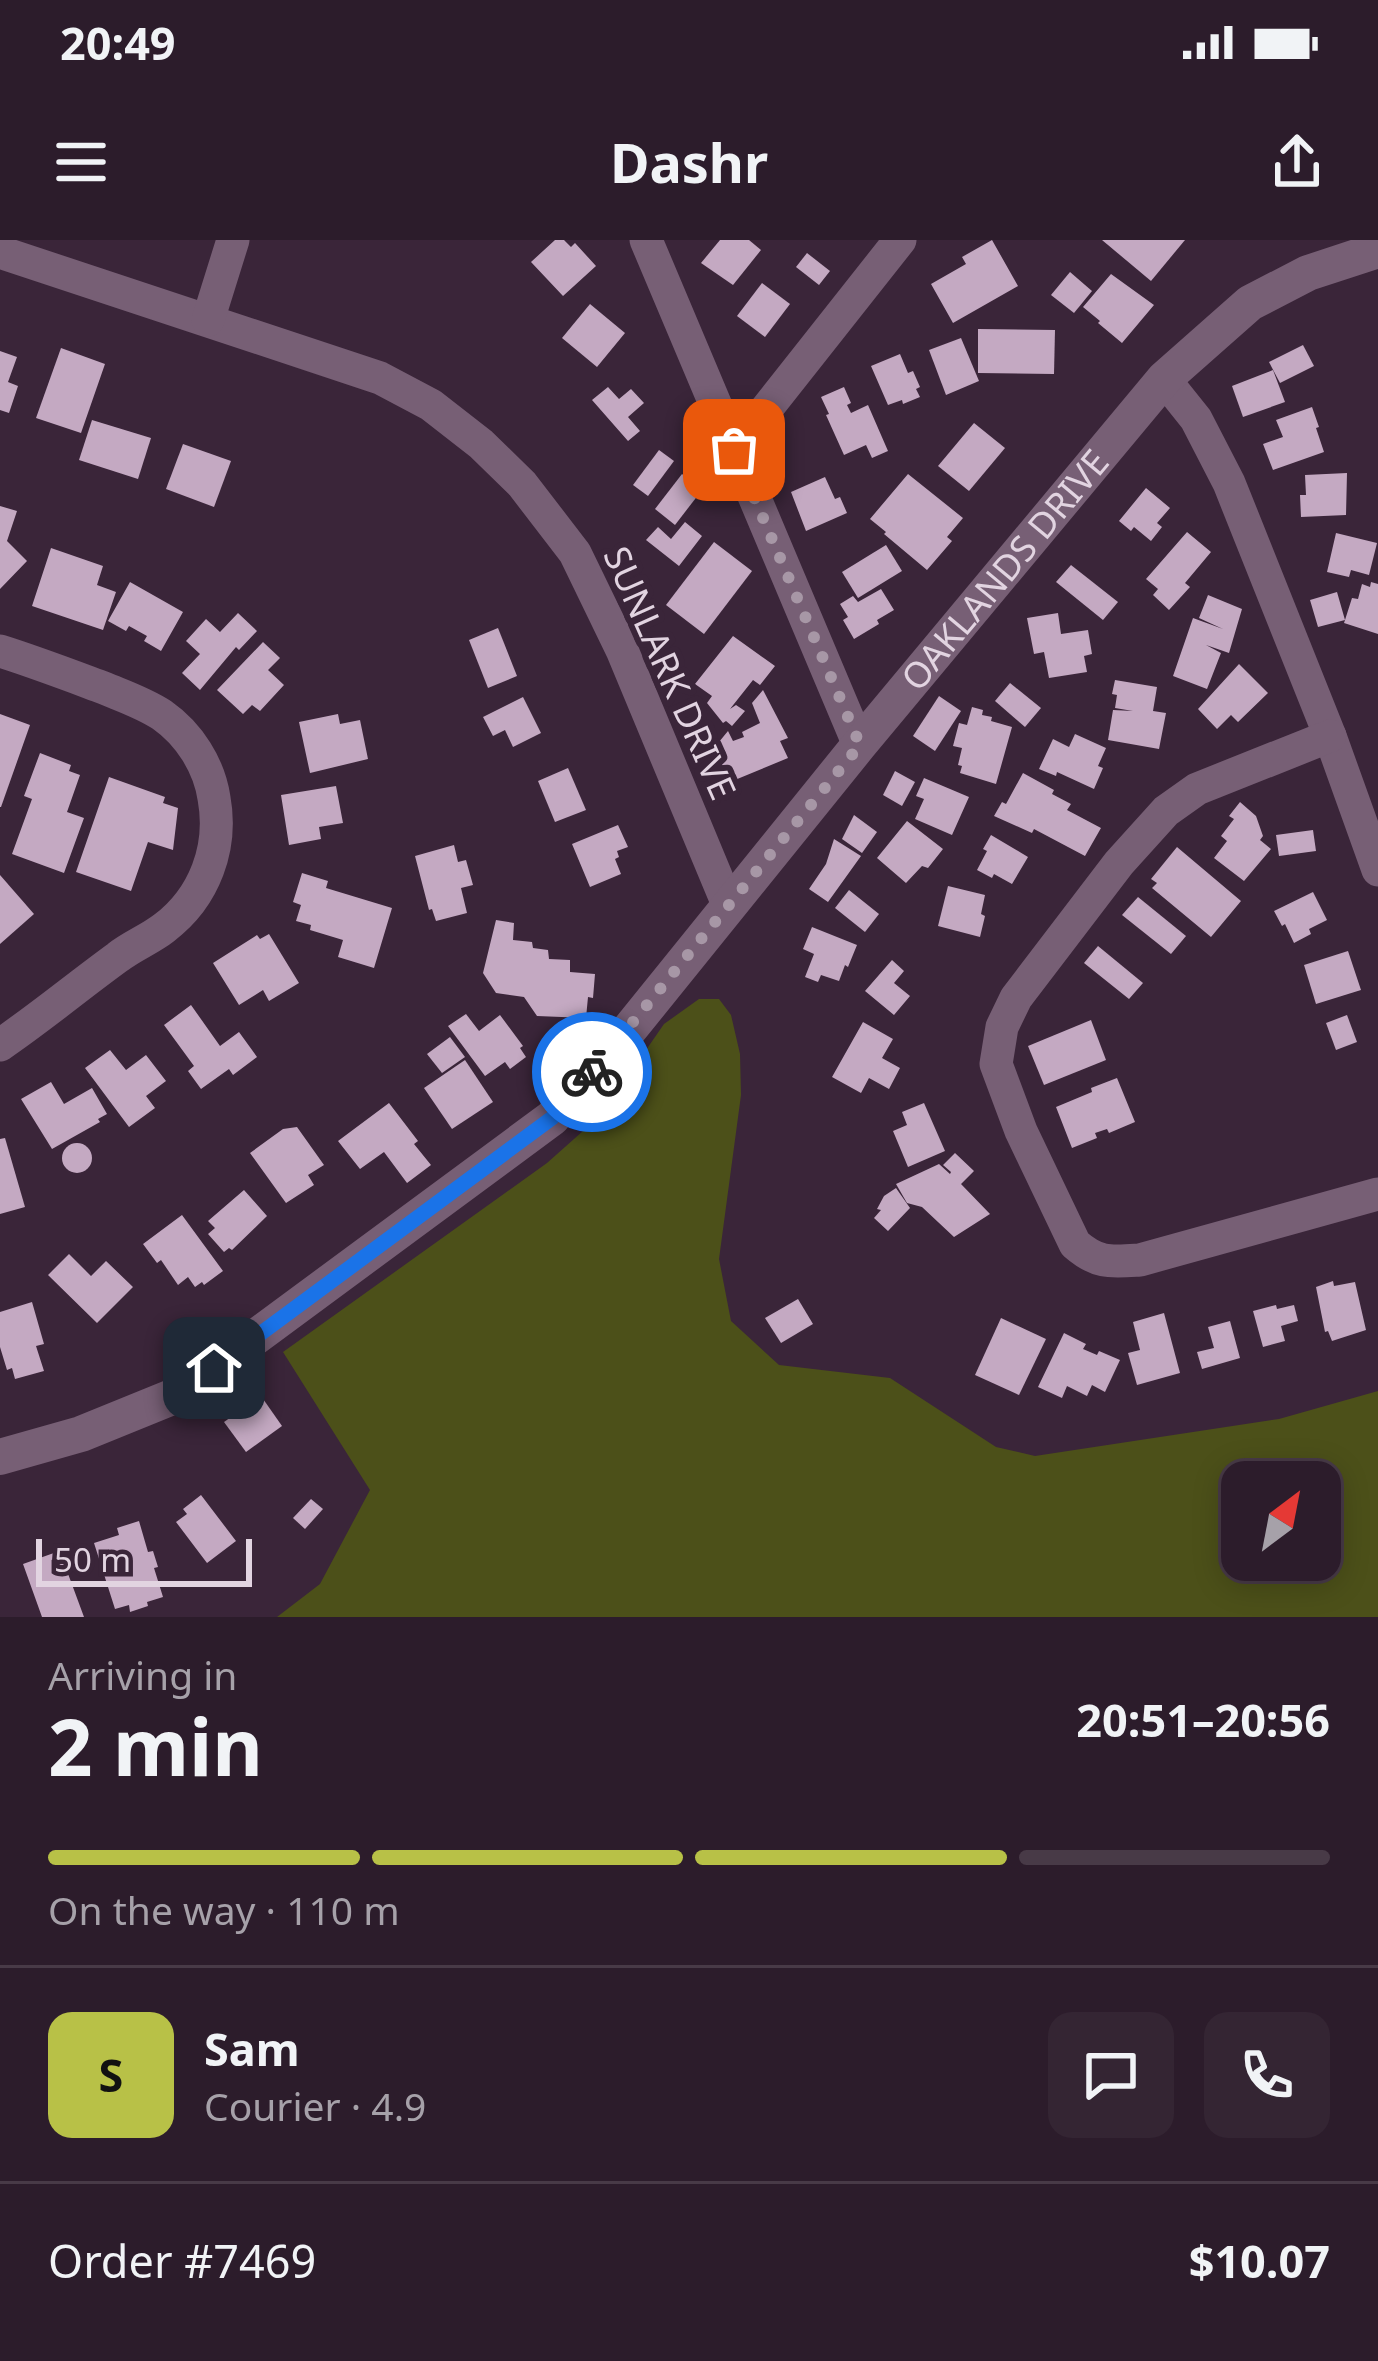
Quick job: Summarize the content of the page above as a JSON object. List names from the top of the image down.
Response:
{
  "streets": {
    "street": ["OAKLANDS DRIVE", "SUNLARK DRIVE"]
  },
  "crossings": [
    ["OAKLANDS DRIVE", "SUNLARK DRIVE"]
  ],
  "scale_bar": "50 m",
  "north": "top right",
  "page": {
    "status": "20:49",
    "header": "Dashr",
    "scale": "50 m",
    "heading": ["2 min", "Arriving in", "20:51–20:56"],
    "panel": [
      "Sam",
      "Courier · 4.9",
      "Order #7469",
      "$10.07"
    ],
    "bar": "On the way · 110 m",
    "round": "S"
  }
}
